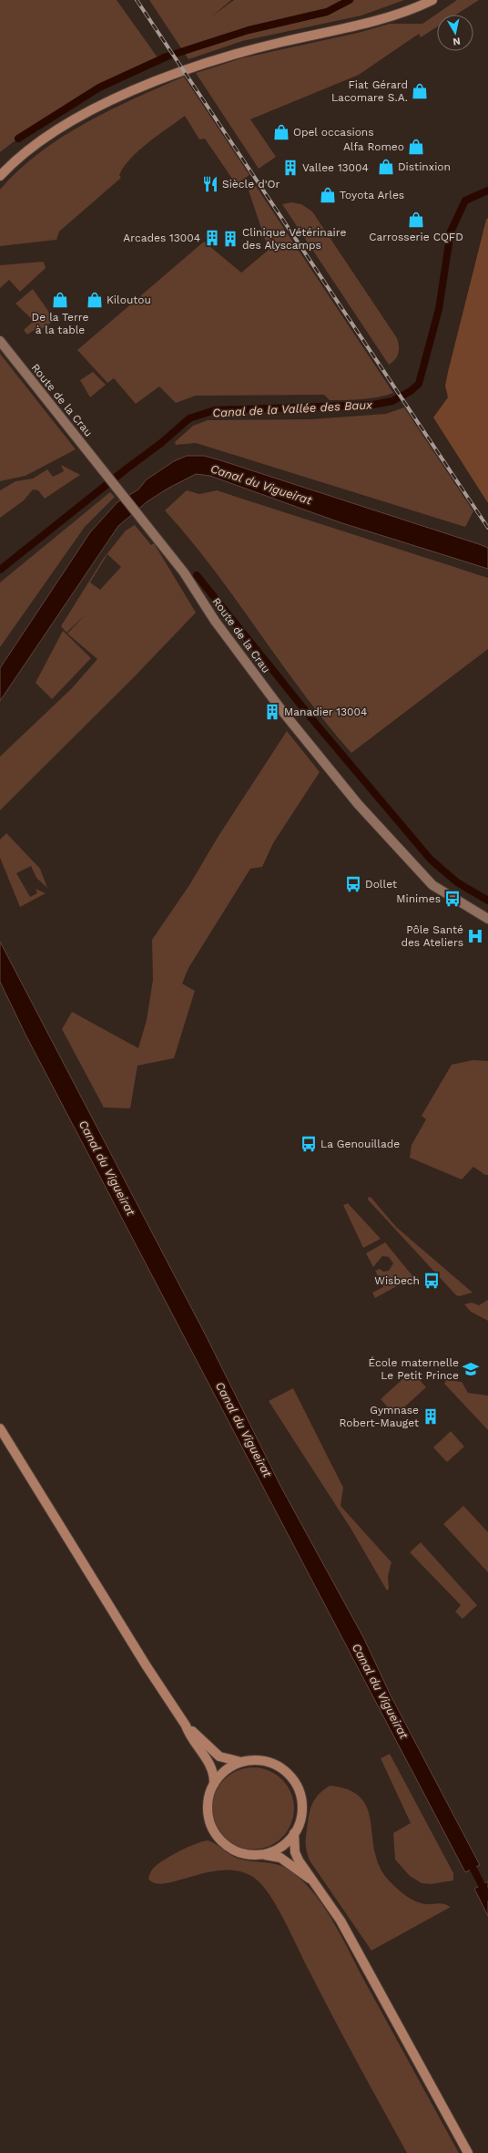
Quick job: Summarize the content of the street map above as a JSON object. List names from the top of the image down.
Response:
{
  "streets": {
    "main road": ["Route de la Crau"]
  },
  "water": ["Canal de la Vallée des Baux", "Canal du Vigueirat"],
  "places": {
    "shop": [
      "Fiat Gérard Lacomare S.A.",
      "Opel occasions",
      "Alfa Romeo",
      "Distinxion",
      "Toyota Arles",
      "Carrosserie CQFD",
      "De la Terre à la table",
      "Kiloutou"
    ],
    "building": [
      "Vallee 13004",
      "Arcades 13004",
      "Clinique Vétérinaire des Alyscamps",
      "Manadier 13004",
      "Gymnase Robert-Mauget"
    ],
    "restaurant": ["Siècle d'Or"],
    "bus stop": [
      "Dollet",
      "Minimes",
      "La Genouillade",
      "Wisbech"
    ],
    "hospital": ["Pôle Santé des Ateliers"],
    "school or university": ["École maternelle Le Petit Prince"]
  },
  "north": "bottom"
}
